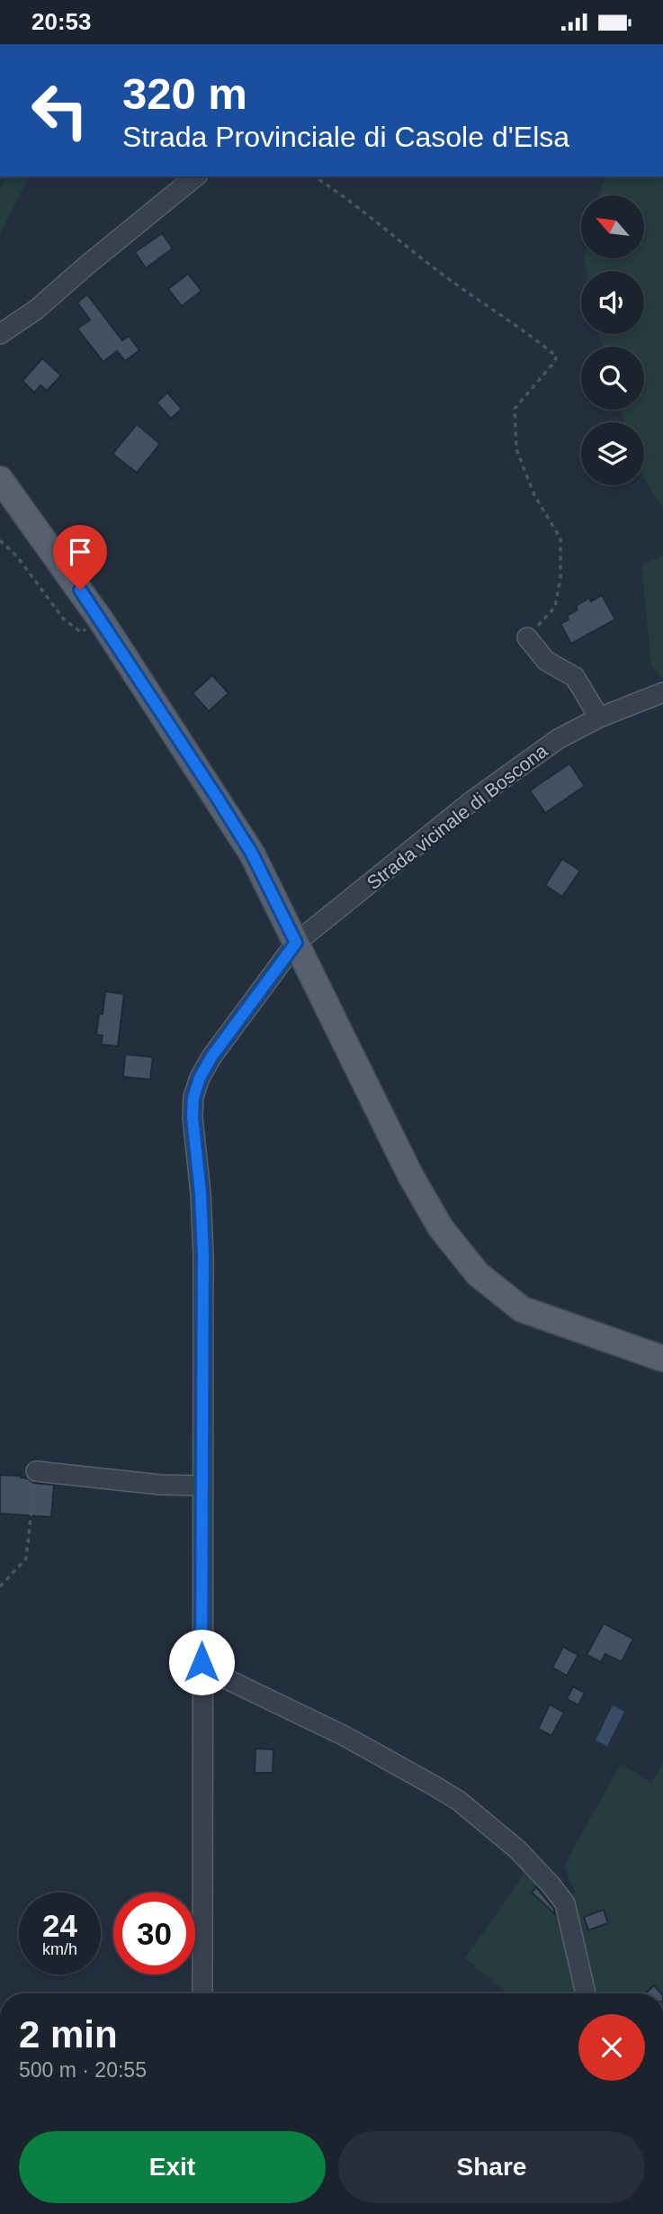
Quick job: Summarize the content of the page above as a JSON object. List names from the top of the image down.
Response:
{
  "streets": {
    "street": ["Strada vicinale di Boscona"]
  },
  "north": "top left",
  "page": {
    "status": "20:53",
    "turn": ["320 m", "Strada Provinciale di Casole d'Elsa"],
    "speed": "24 km/h",
    "limit": "30",
    "heading": ["2 min", "500 m · 20:55"],
    "buttons": ["Exit", "Share"]
  }
}
